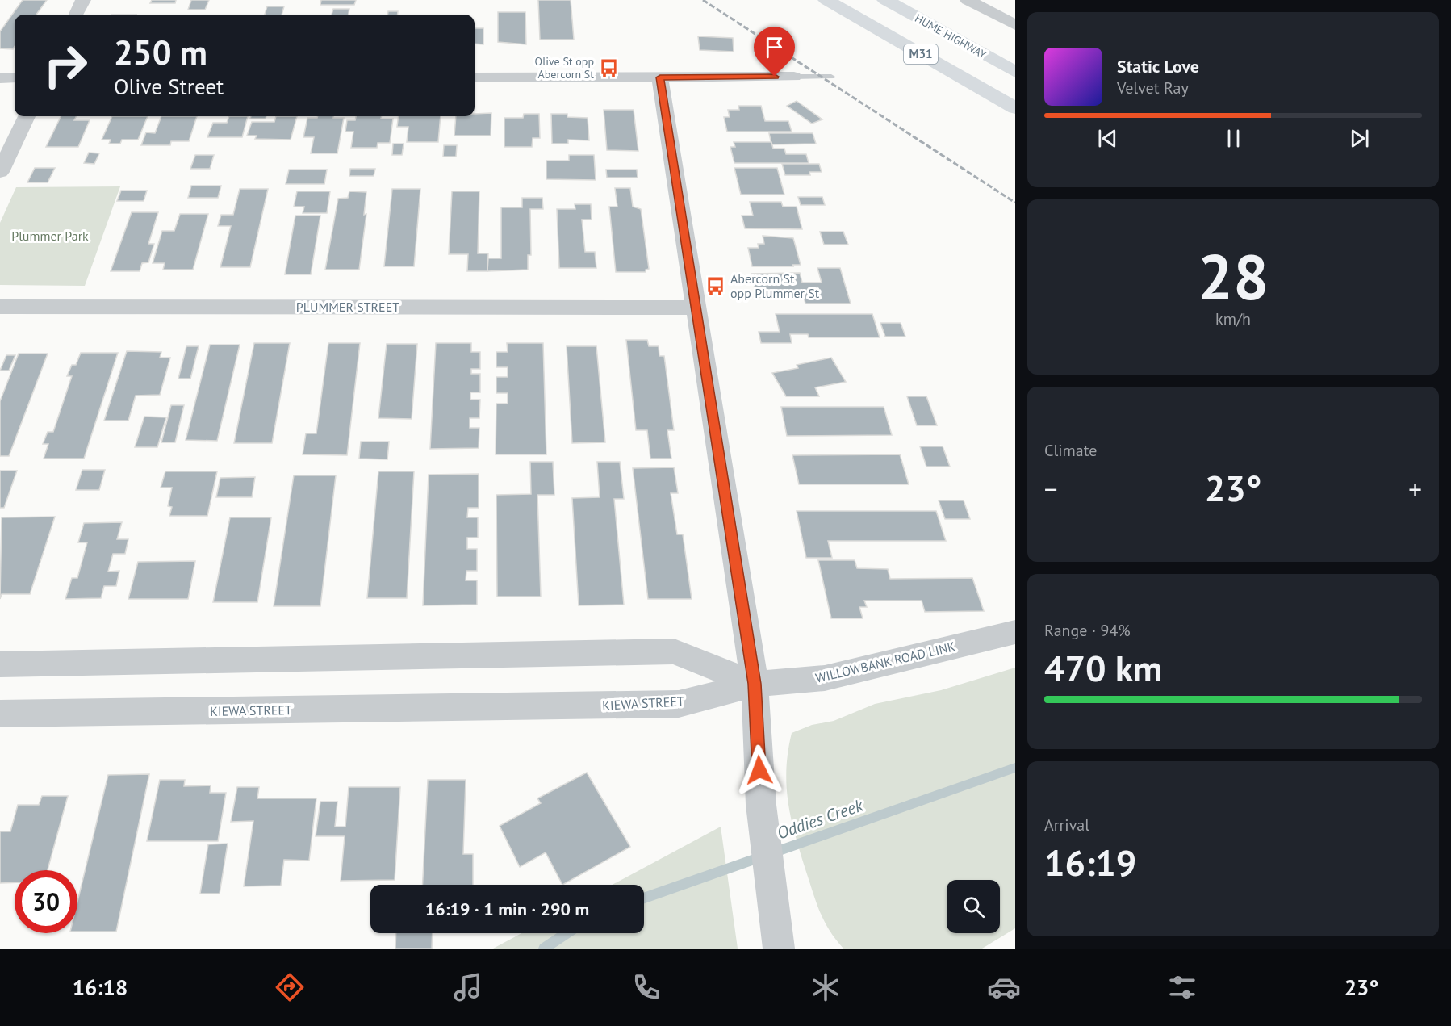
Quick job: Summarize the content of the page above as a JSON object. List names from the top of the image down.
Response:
{
  "streets": {
    "highway": ["HUME HIGHWAY", "M31"],
    "street": ["PLUMMER STREET", "WILLOWBANK ROAD LINK", "KIEWA STREET"]
  },
  "crossings": [
    ["WILLOWBANK ROAD LINK", "KIEWA STREET"]
  ],
  "water": ["Oddies Creek"],
  "parks": ["Plummer Park"],
  "places": {
    "bus stop": ["Olive St opp Abercorn St", "Abercorn St opp Plummer St"]
  },
  "page": {
    "turn": ["250 m", "Olive Street"],
    "song": ["Static Love", "Velvet Ray"],
    "tile": [
      ["28", "km/h"],
      "Climate",
      ["Range · 94%", "470 km"],
      ["Arrival", "16:19"]
    ],
    "heat": ["−", "23°", "+"],
    "limit": "30",
    "trip": "16:19 · 1 min · 290 m",
    "tabs": ["16:18", "23°"]
  }
}
